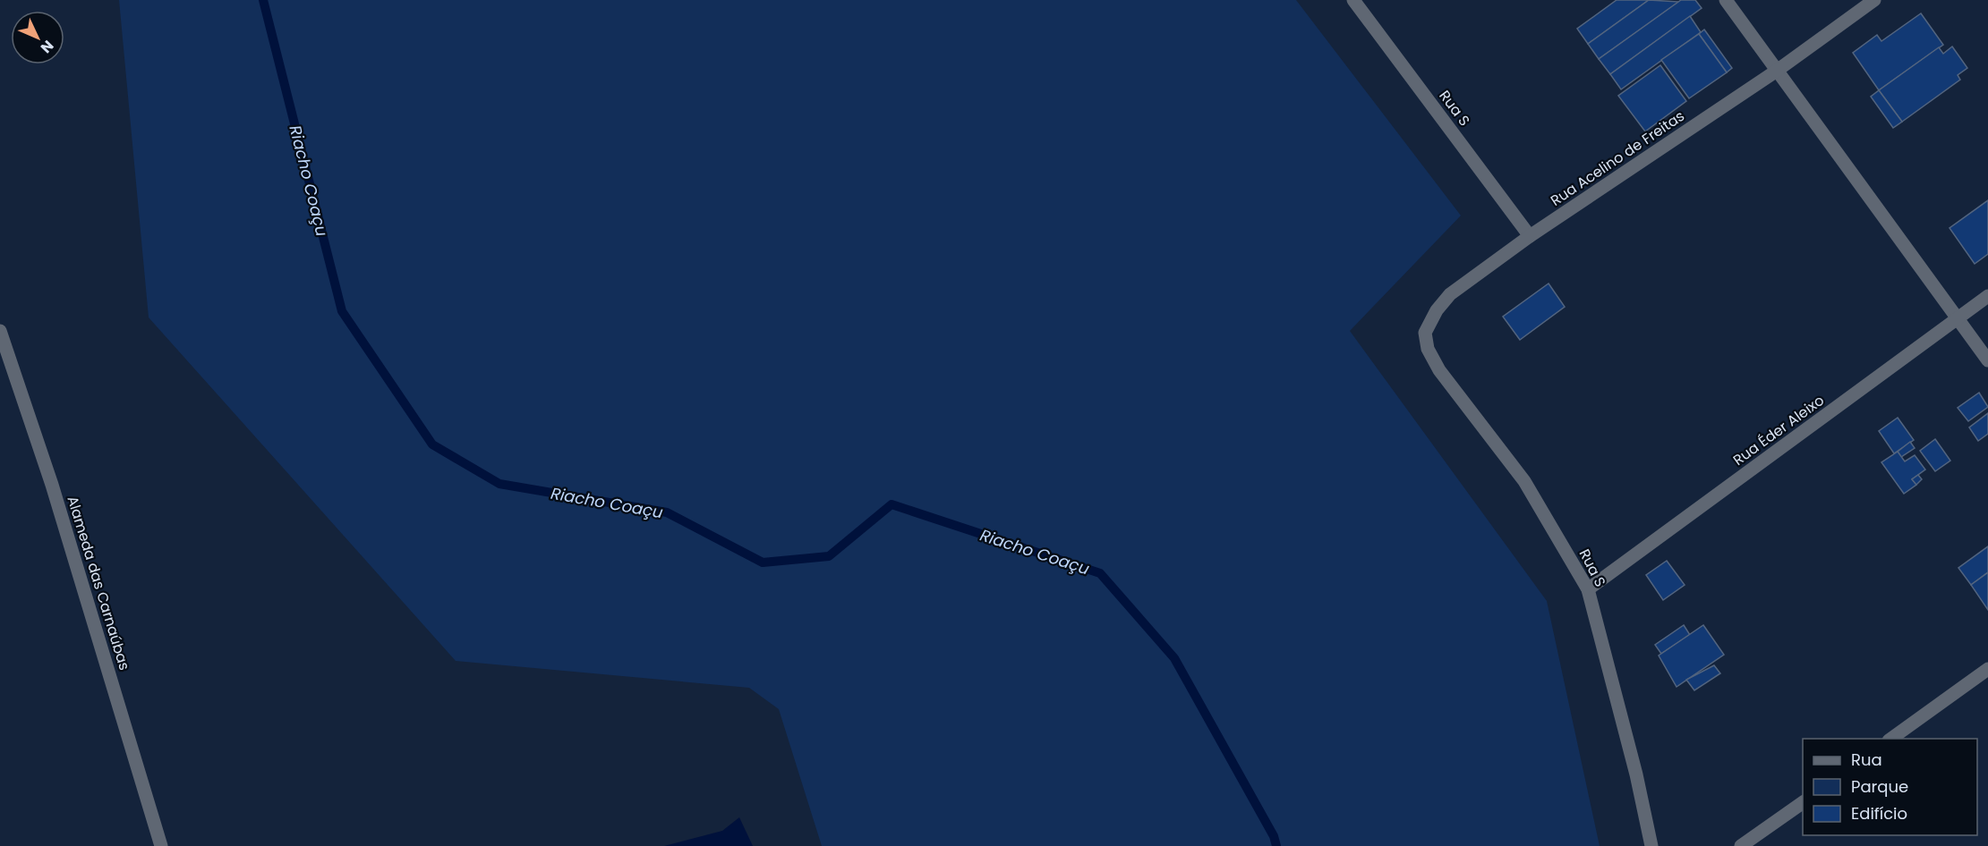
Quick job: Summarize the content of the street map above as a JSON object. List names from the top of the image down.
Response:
{
  "streets": {
    "street": [
      "Rua S",
      "Rua Acelino de Freitas",
      "Rua Éder Aleixo",
      "Alameda das Carnaúbas"
    ]
  },
  "crossings": [
    ["Rua S", "Rua Acelino de Freitas"],
    ["Rua S", "Rua Éder Aleixo"]
  ],
  "water": ["Riacho Coaçu"],
  "legend": ["Rua", "Parque", "Edifício"],
  "north": "bottom right"
}
